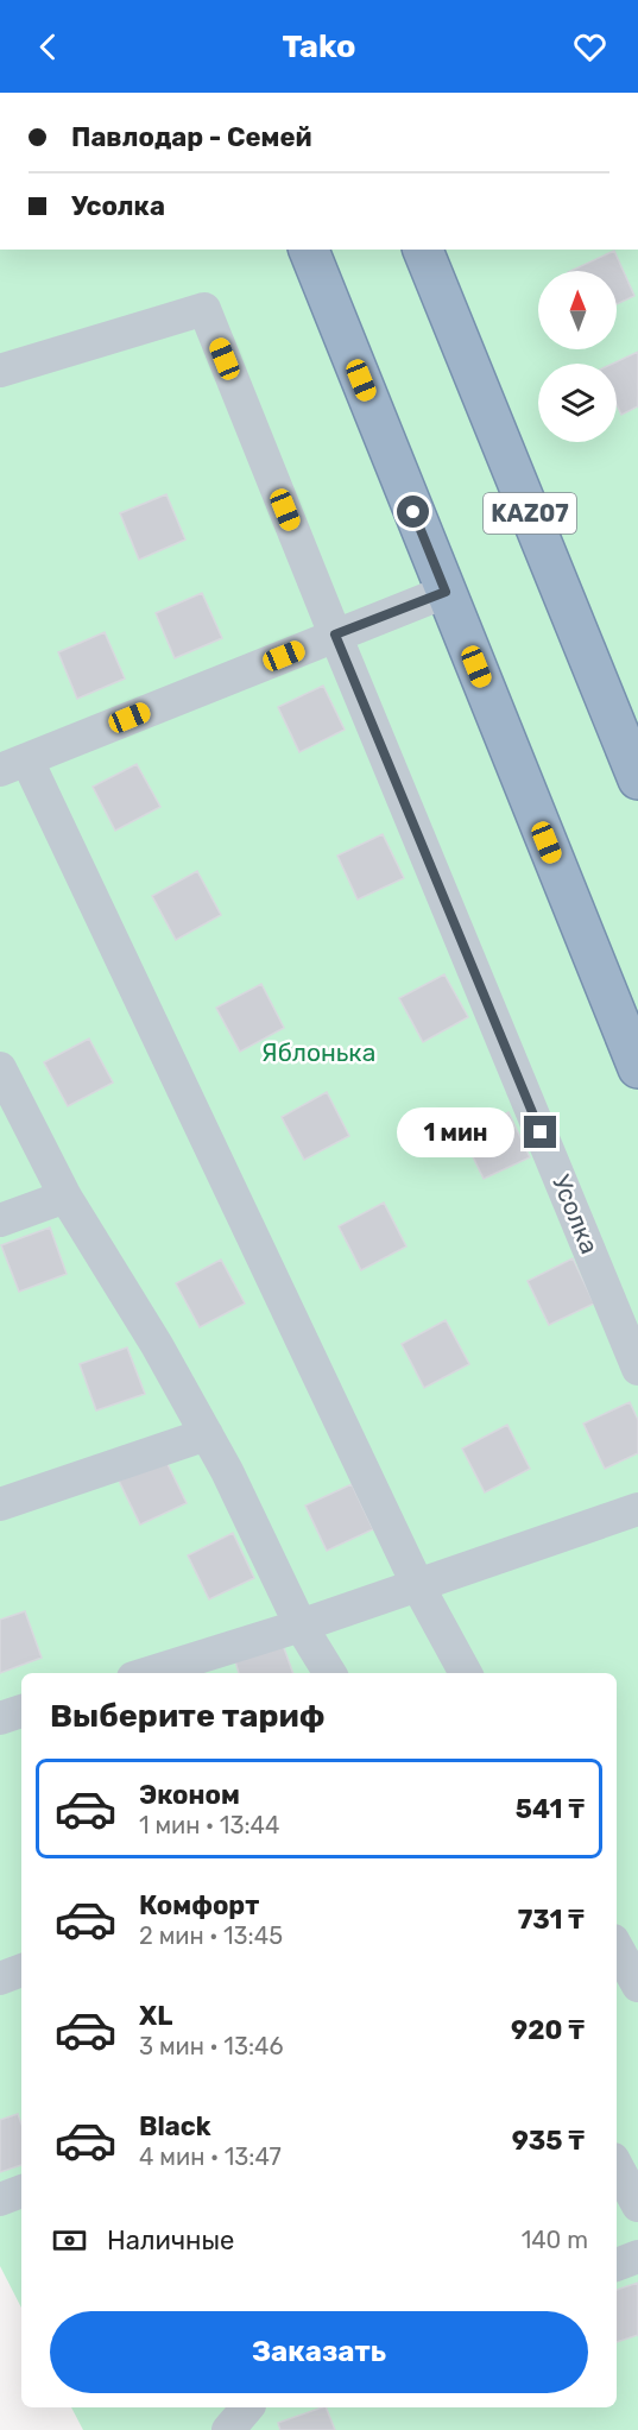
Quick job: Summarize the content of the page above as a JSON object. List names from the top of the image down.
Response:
{
  "streets": {
    "highway": ["KAZ07"],
    "street": ["Усолка"]
  },
  "parks": ["Яблонька"],
  "north": "top",
  "page": {
    "header": "Tako",
    "banner": ["Павлодар - Семей", "Усолка"],
    "bubble": "1 мин",
    "heading": "Выберите тариф",
    "list": [
      {
        "name": "Эконом",
        "note": "1 мин · 13:44",
        "value": "541 ₸"
      },
      {
        "name": "Комфорт",
        "note": "2 мин · 13:45",
        "value": "731 ₸"
      },
      {
        "name": "XL",
        "note": "3 мин · 13:46",
        "value": "920 ₸"
      },
      {
        "name": "Black",
        "note": "4 мин · 13:47",
        "value": "935 ₸"
      }
    ],
    "pay": ["Наличные", "140 m"],
    "buttons": "Заказать"
  }
}
